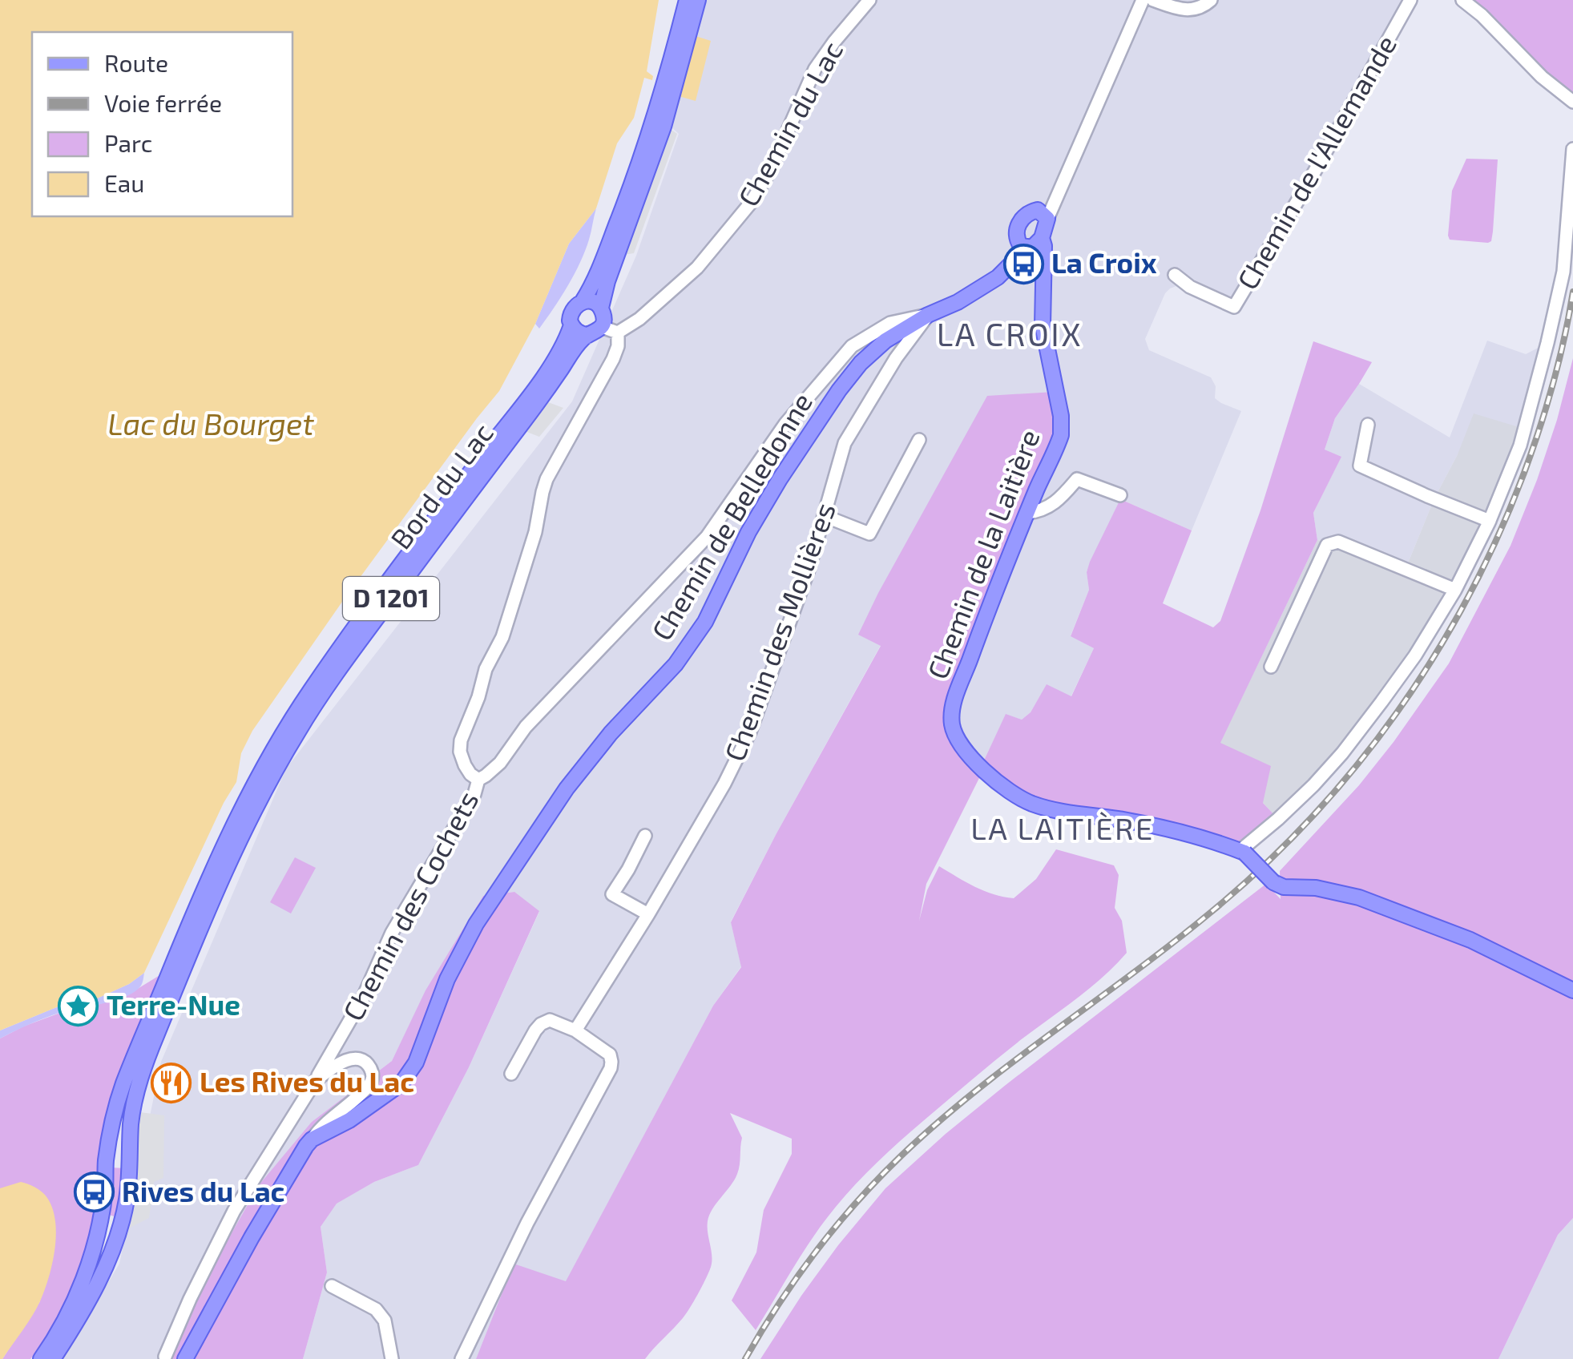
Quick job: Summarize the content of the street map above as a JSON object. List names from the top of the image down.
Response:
{
  "streets": {
    "main road": [
      "Bord du Lac",
      "Chemin de Belledonne",
      "Chemin de la Laitière",
      "D 1201"
    ],
    "street": [
      "Chemin du Lac",
      "Chemin de l'Allemande",
      "Chemin des Mollières",
      "Chemin des Cochets"
    ]
  },
  "crossings": [
    ["Chemin du Lac", "Chemin des Cochets"],
    ["Bord du Lac", "D 1201"],
    ["Chemin de Belledonne", "Chemin de la Laitière"],
    ["Chemin de Belledonne", "Chemin des Mollières"],
    ["Chemin de Belledonne", "Chemin des Cochets"]
  ],
  "districts": ["LA CROIX", "LA LAITIÈRE"],
  "water": ["Lac du Bourget"],
  "places": {
    "bus stop": ["La Croix", "Rives du Lac"],
    "place": ["Terre-Nue"],
    "restaurant": ["Les Rives du Lac"]
  },
  "legend": [
    "Route",
    "Voie ferrée",
    "Parc",
    "Eau"
  ]
}
